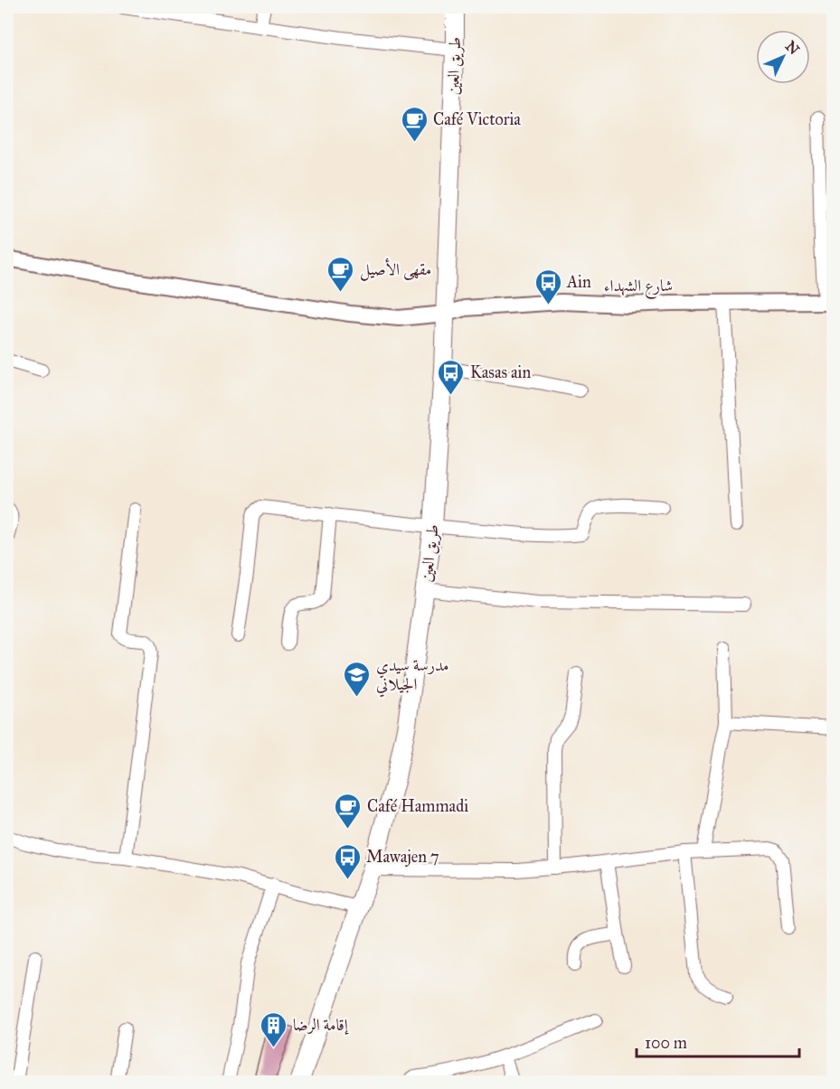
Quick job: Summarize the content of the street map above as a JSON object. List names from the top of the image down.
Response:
{
  "streets": {
    "main road": ["طريق العين"],
    "street": ["شارع الشهداء"]
  },
  "crossings": [
    ["طريق العين", "شارع الشهداء"]
  ],
  "places": {
    "cafe": ["Café Victoria", "مقهى الأصيل", "Café Hammadi"],
    "bus stop": ["Ain", "Kasas ain", "Mawajen 7"],
    "school or university": ["مدرسة سيدي الجيلاني"],
    "building": ["إقامة الرضا"]
  },
  "scale_bar": "100 m",
  "north": "top right"
}
